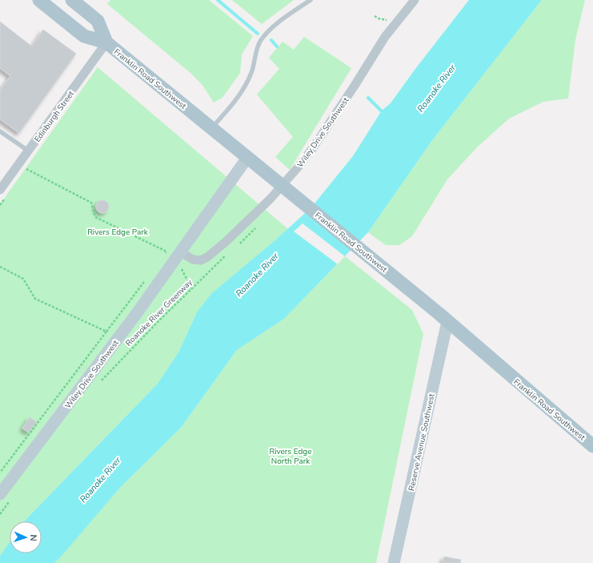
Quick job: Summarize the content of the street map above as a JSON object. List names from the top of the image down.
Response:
{
  "streets": {
    "main road": ["Franklin Road Southwest"],
    "street": ["Edinburgh Street", "Wiley Drive Southwest", "Reserve Avenue Southwest"],
    "path": ["Roanoke River Greenway"]
  },
  "crossings": [
    ["Franklin Road Southwest", "Edinburgh Street"],
    ["Franklin Road Southwest", "Wiley Drive Southwest"],
    ["Franklin Road Southwest", "Reserve Avenue Southwest"]
  ],
  "water": ["Roanoke River"],
  "parks": ["Rivers Edge Park", "Rivers Edge North Park"],
  "north": "right"
}
